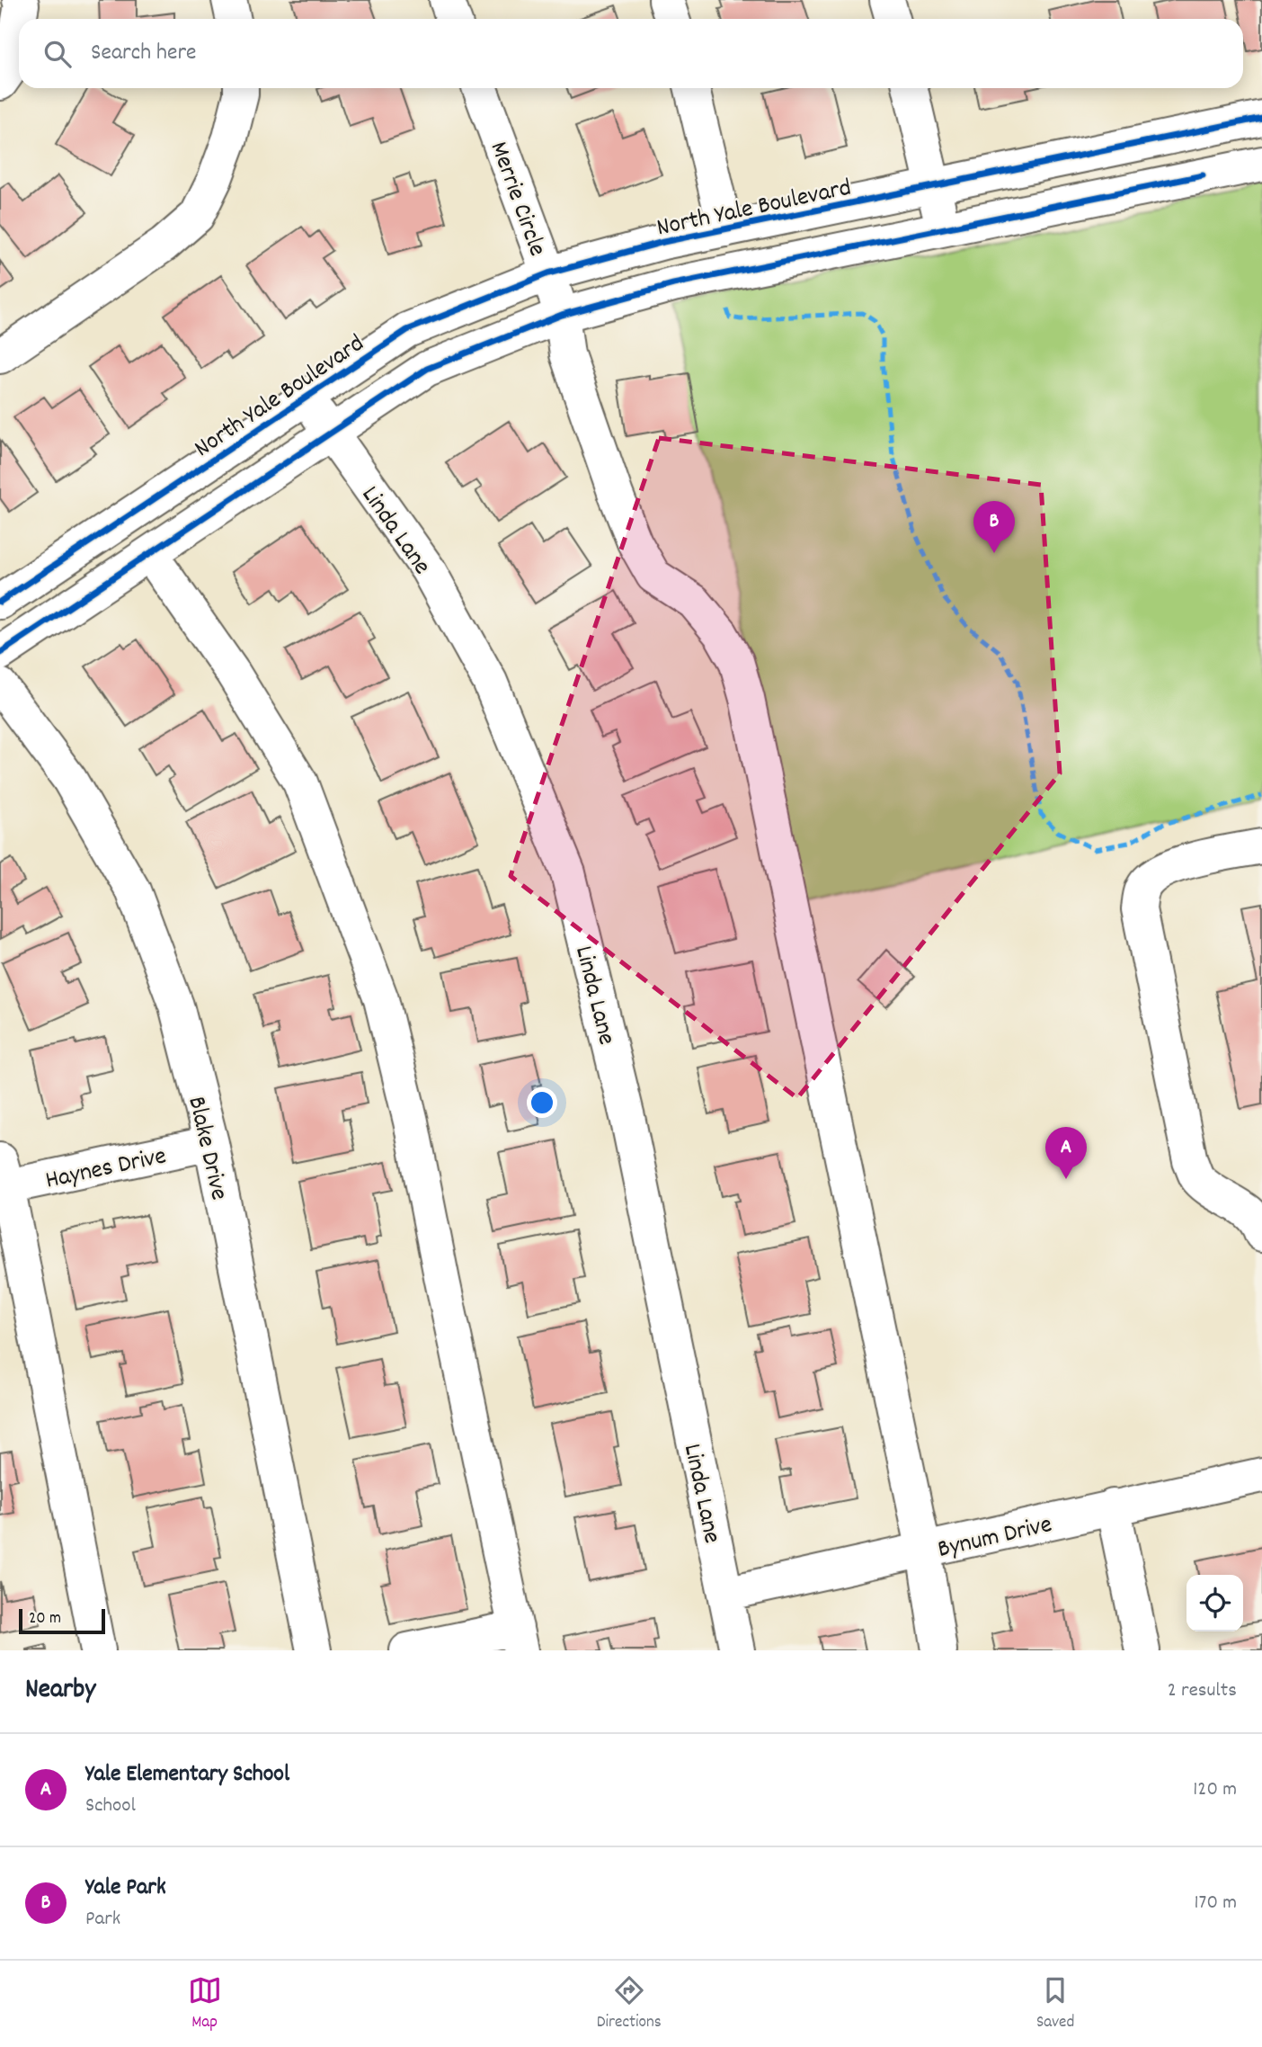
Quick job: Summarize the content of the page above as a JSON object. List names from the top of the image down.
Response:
{
  "streets": {
    "street": [
      "Merrie Circle",
      "North Yale Boulevard",
      "Linda Lane",
      "Blake Drive",
      "Haynes Drive",
      "Bynum Drive"
    ]
  },
  "crossings": [
    ["Merrie Circle", "North Yale Boulevard"],
    ["Merrie Circle", "Bynum Drive"],
    ["North Yale Boulevard", "Linda Lane"],
    ["Linda Lane", "Bynum Drive"],
    ["Blake Drive", "Haynes Drive"]
  ],
  "scale_bar": "20 m",
  "page": {
    "search": "Search here",
    "pins": ["B", "A"],
    "scale": "20 m",
    "heading": ["Nearby", "2 results"],
    "list": [
      {
        "mark": "A",
        "name": "Yale Elementary School",
        "note": "School",
        "value": "120 m"
      },
      {
        "mark": "B",
        "name": "Yale Park",
        "note": "Park",
        "value": "170 m"
      }
    ],
    "nav": ["Map", "Directions", "Saved"]
  }
}
